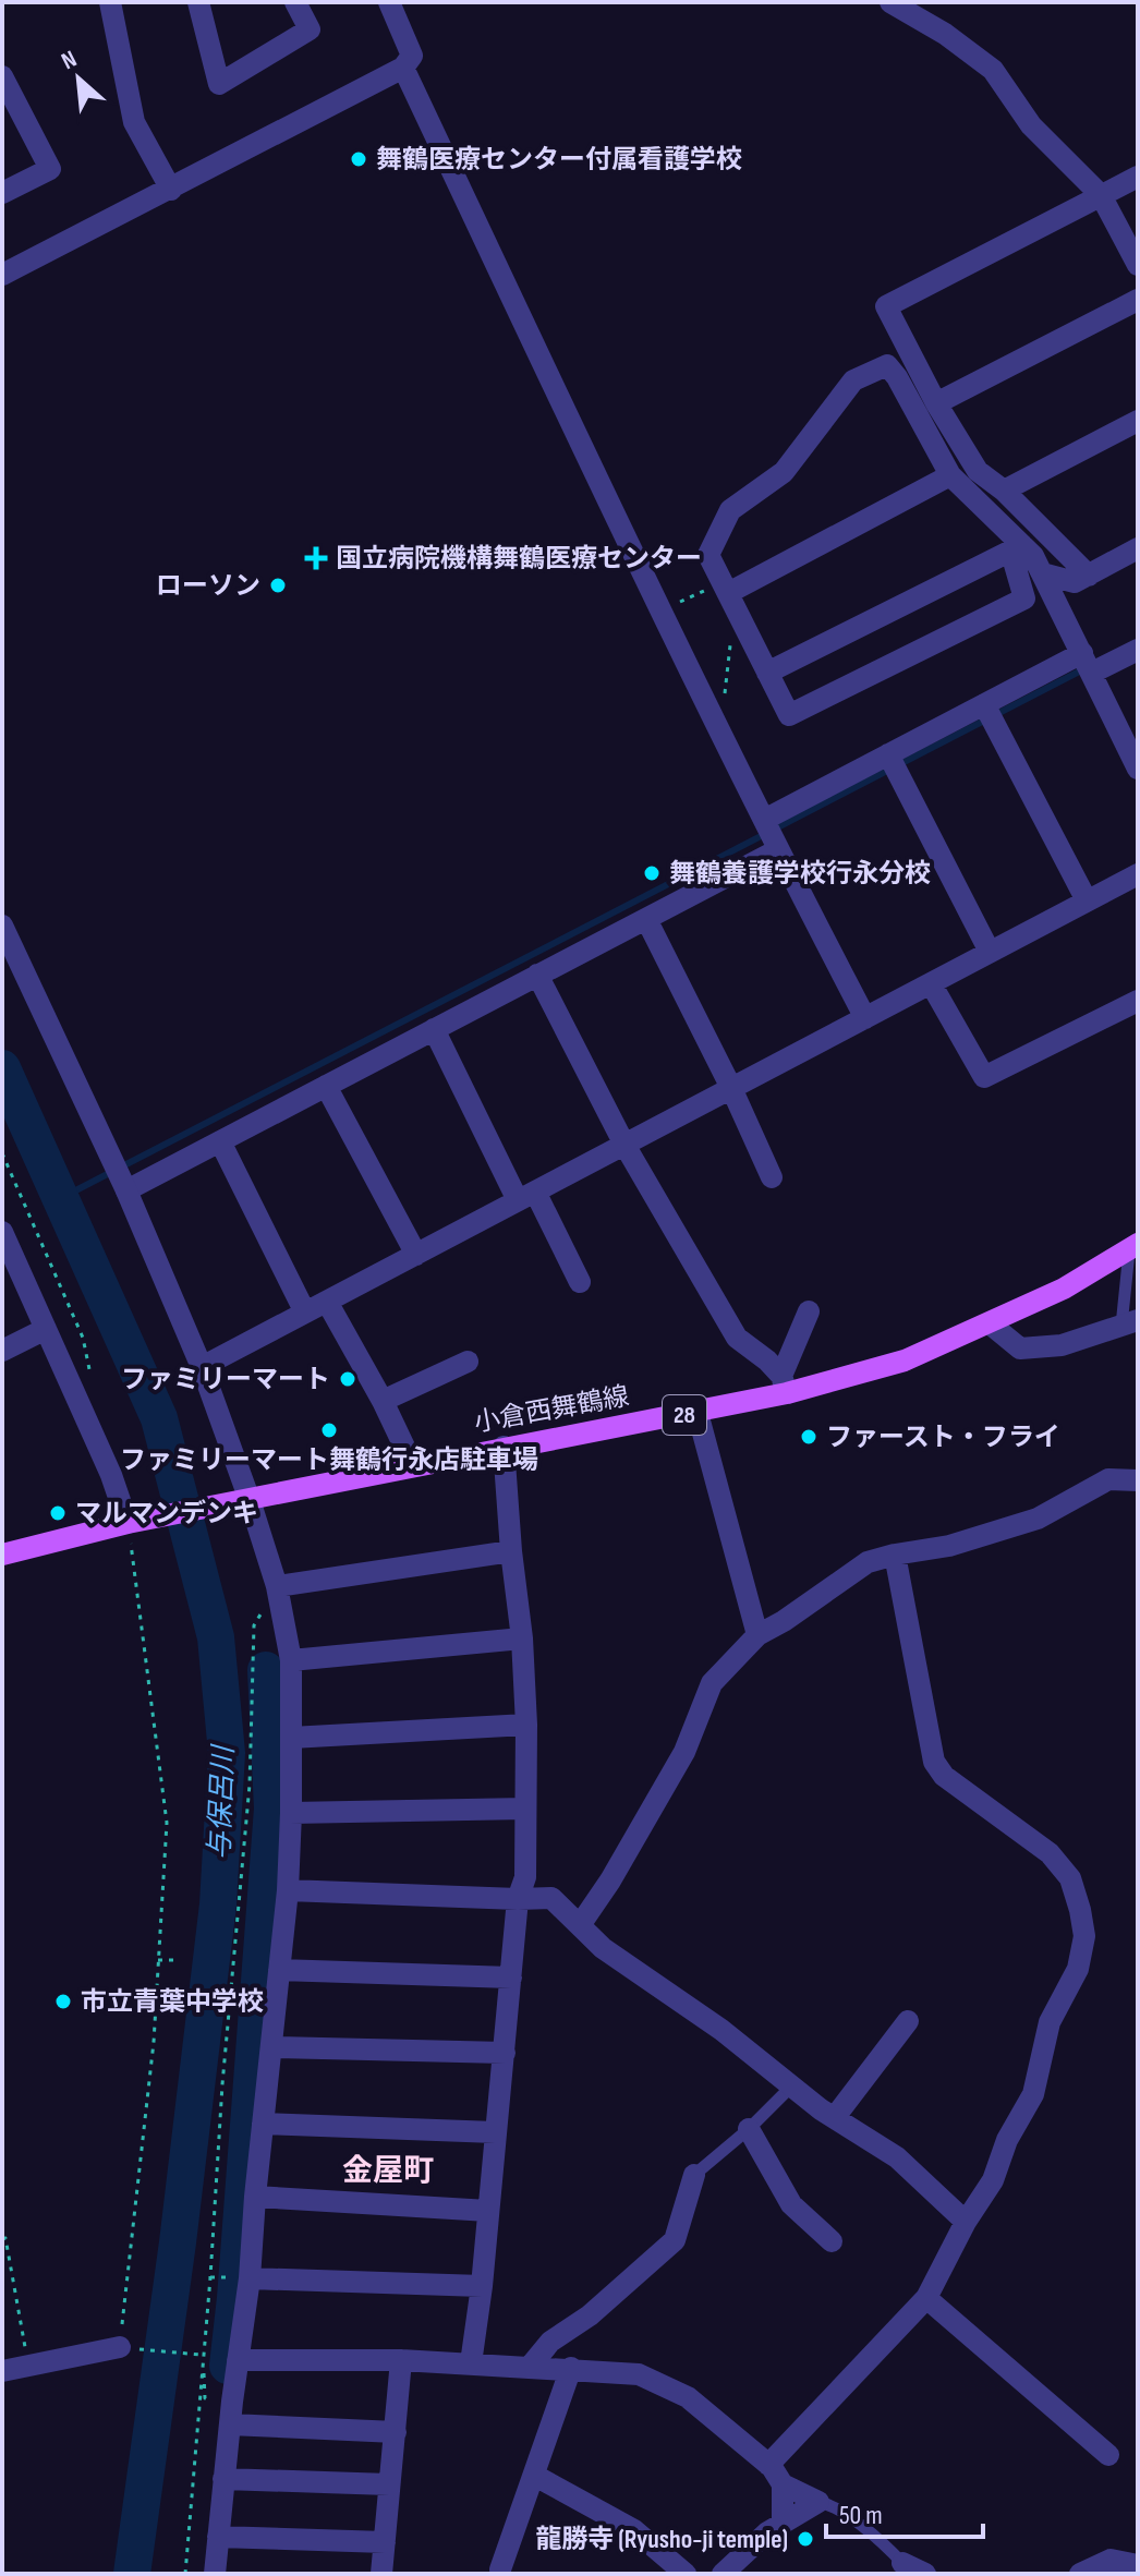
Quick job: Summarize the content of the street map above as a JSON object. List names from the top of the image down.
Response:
{
  "streets": {
    "main road": ["小倉西舞鶴線", "28"]
  },
  "districts": ["金屋町"],
  "water": ["与保呂川"],
  "places": {
    "other": [
      "舞鶴医療センター付属看護学校",
      "ローソン",
      "舞鶴養護学校行永分校",
      "ファミリーマート",
      "ファミリーマート舞鶴行永店駐車場",
      "ファースト・フライ",
      "マルマンデンキ",
      "市立青葉中学校",
      "龍勝寺 (Ryusho-ji temple)"
    ],
    "health": ["国立病院機構舞鶴医療センター"]
  },
  "scale_bar": "50 m",
  "north": "top left"
}
